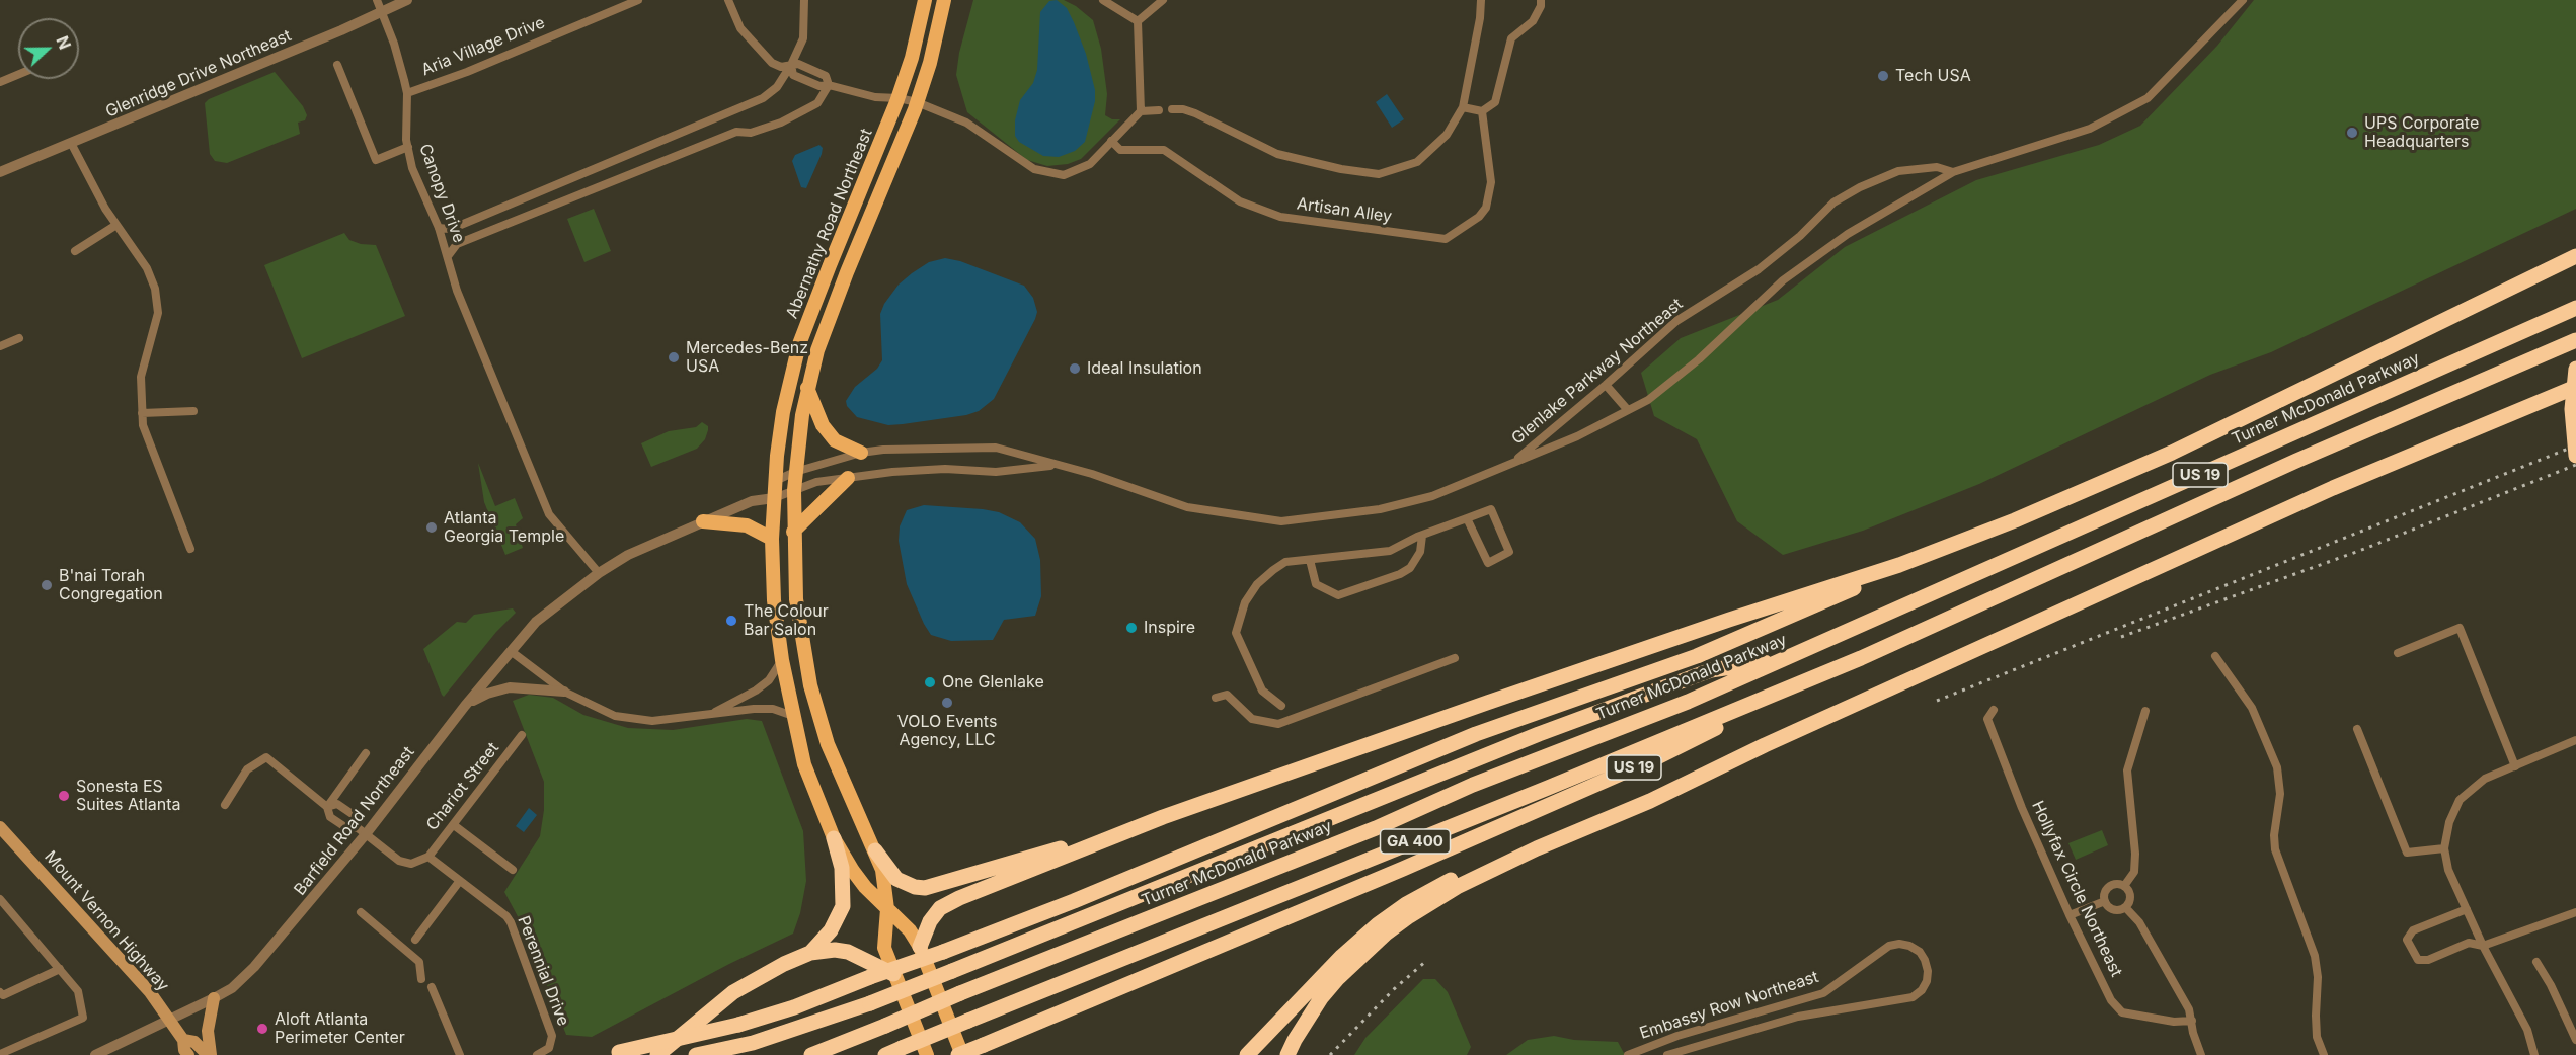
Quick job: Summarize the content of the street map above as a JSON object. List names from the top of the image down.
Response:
{
  "streets": {
    "highway": ["Turner McDonald Parkway", "US 19", "GA 400"],
    "main road": ["Abernathy Road Northeast", "Mount Vernon Highway"],
    "street": [
      "Aria Village Drive",
      "Glenridge Drive Northeast",
      "Canopy Drive",
      "Artisan Alley",
      "Glenlake Parkway Northeast",
      "Chariot Street",
      "Barfield Road Northeast",
      "Hollyfax Circle Northeast",
      "Perennial Drive",
      "Embassy Row Northeast"
    ]
  },
  "crossings": [
    ["Aria Village Drive", "Canopy Drive"],
    ["Glenridge Drive Northeast", "Canopy Drive"],
    ["Canopy Drive", "Barfield Road Northeast"],
    ["Abernathy Road Northeast", "Glenlake Parkway Northeast"],
    ["Abernathy Road Northeast", "US 19"],
    ["US 19", "GA 400"],
    ["Chariot Street", "Perennial Drive"],
    ["Barfield Road Northeast", "Mount Vernon Highway"]
  ],
  "places": [
    "Tech USA",
    "UPS Corporate Headquarters",
    "Mercedes-Benz USA",
    "Ideal Insulation",
    "Atlanta Georgia Temple",
    "B'nai Torah Congregation",
    "The Colour Bar Salon",
    "Inspire",
    "One Glenlake",
    "VOLO Events Agency, LLC",
    "Sonesta ES Suites Atlanta",
    "Aloft Atlanta Perimeter Center"
  ],
  "north": "right"
}
